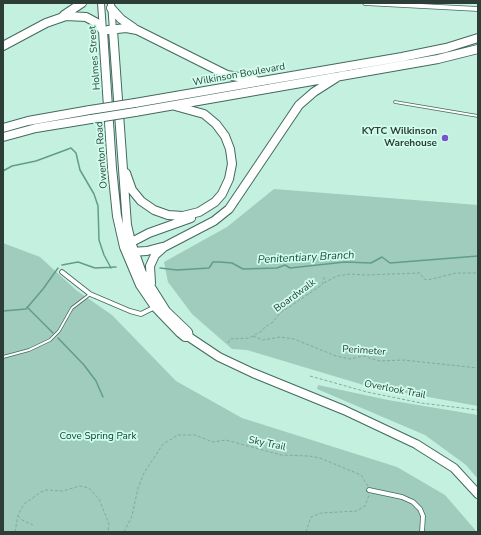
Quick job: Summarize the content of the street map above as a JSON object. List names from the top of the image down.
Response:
{
  "streets": {
    "highway": ["Holmes Street", "Wilkinson Boulevard", "Owenton Road"],
    "path": [
      "Boardwalk",
      "Perimeter",
      "Overlook Trail",
      "Sky Trail"
    ]
  },
  "crossings": [
    ["Holmes Street", "Owenton Road"],
    ["Boardwalk", "Perimeter"]
  ],
  "water": ["Penitentiary Branch"],
  "parks": ["Cove Spring Park"],
  "places": ["KYTC Wilkinson Warehouse"]
}
